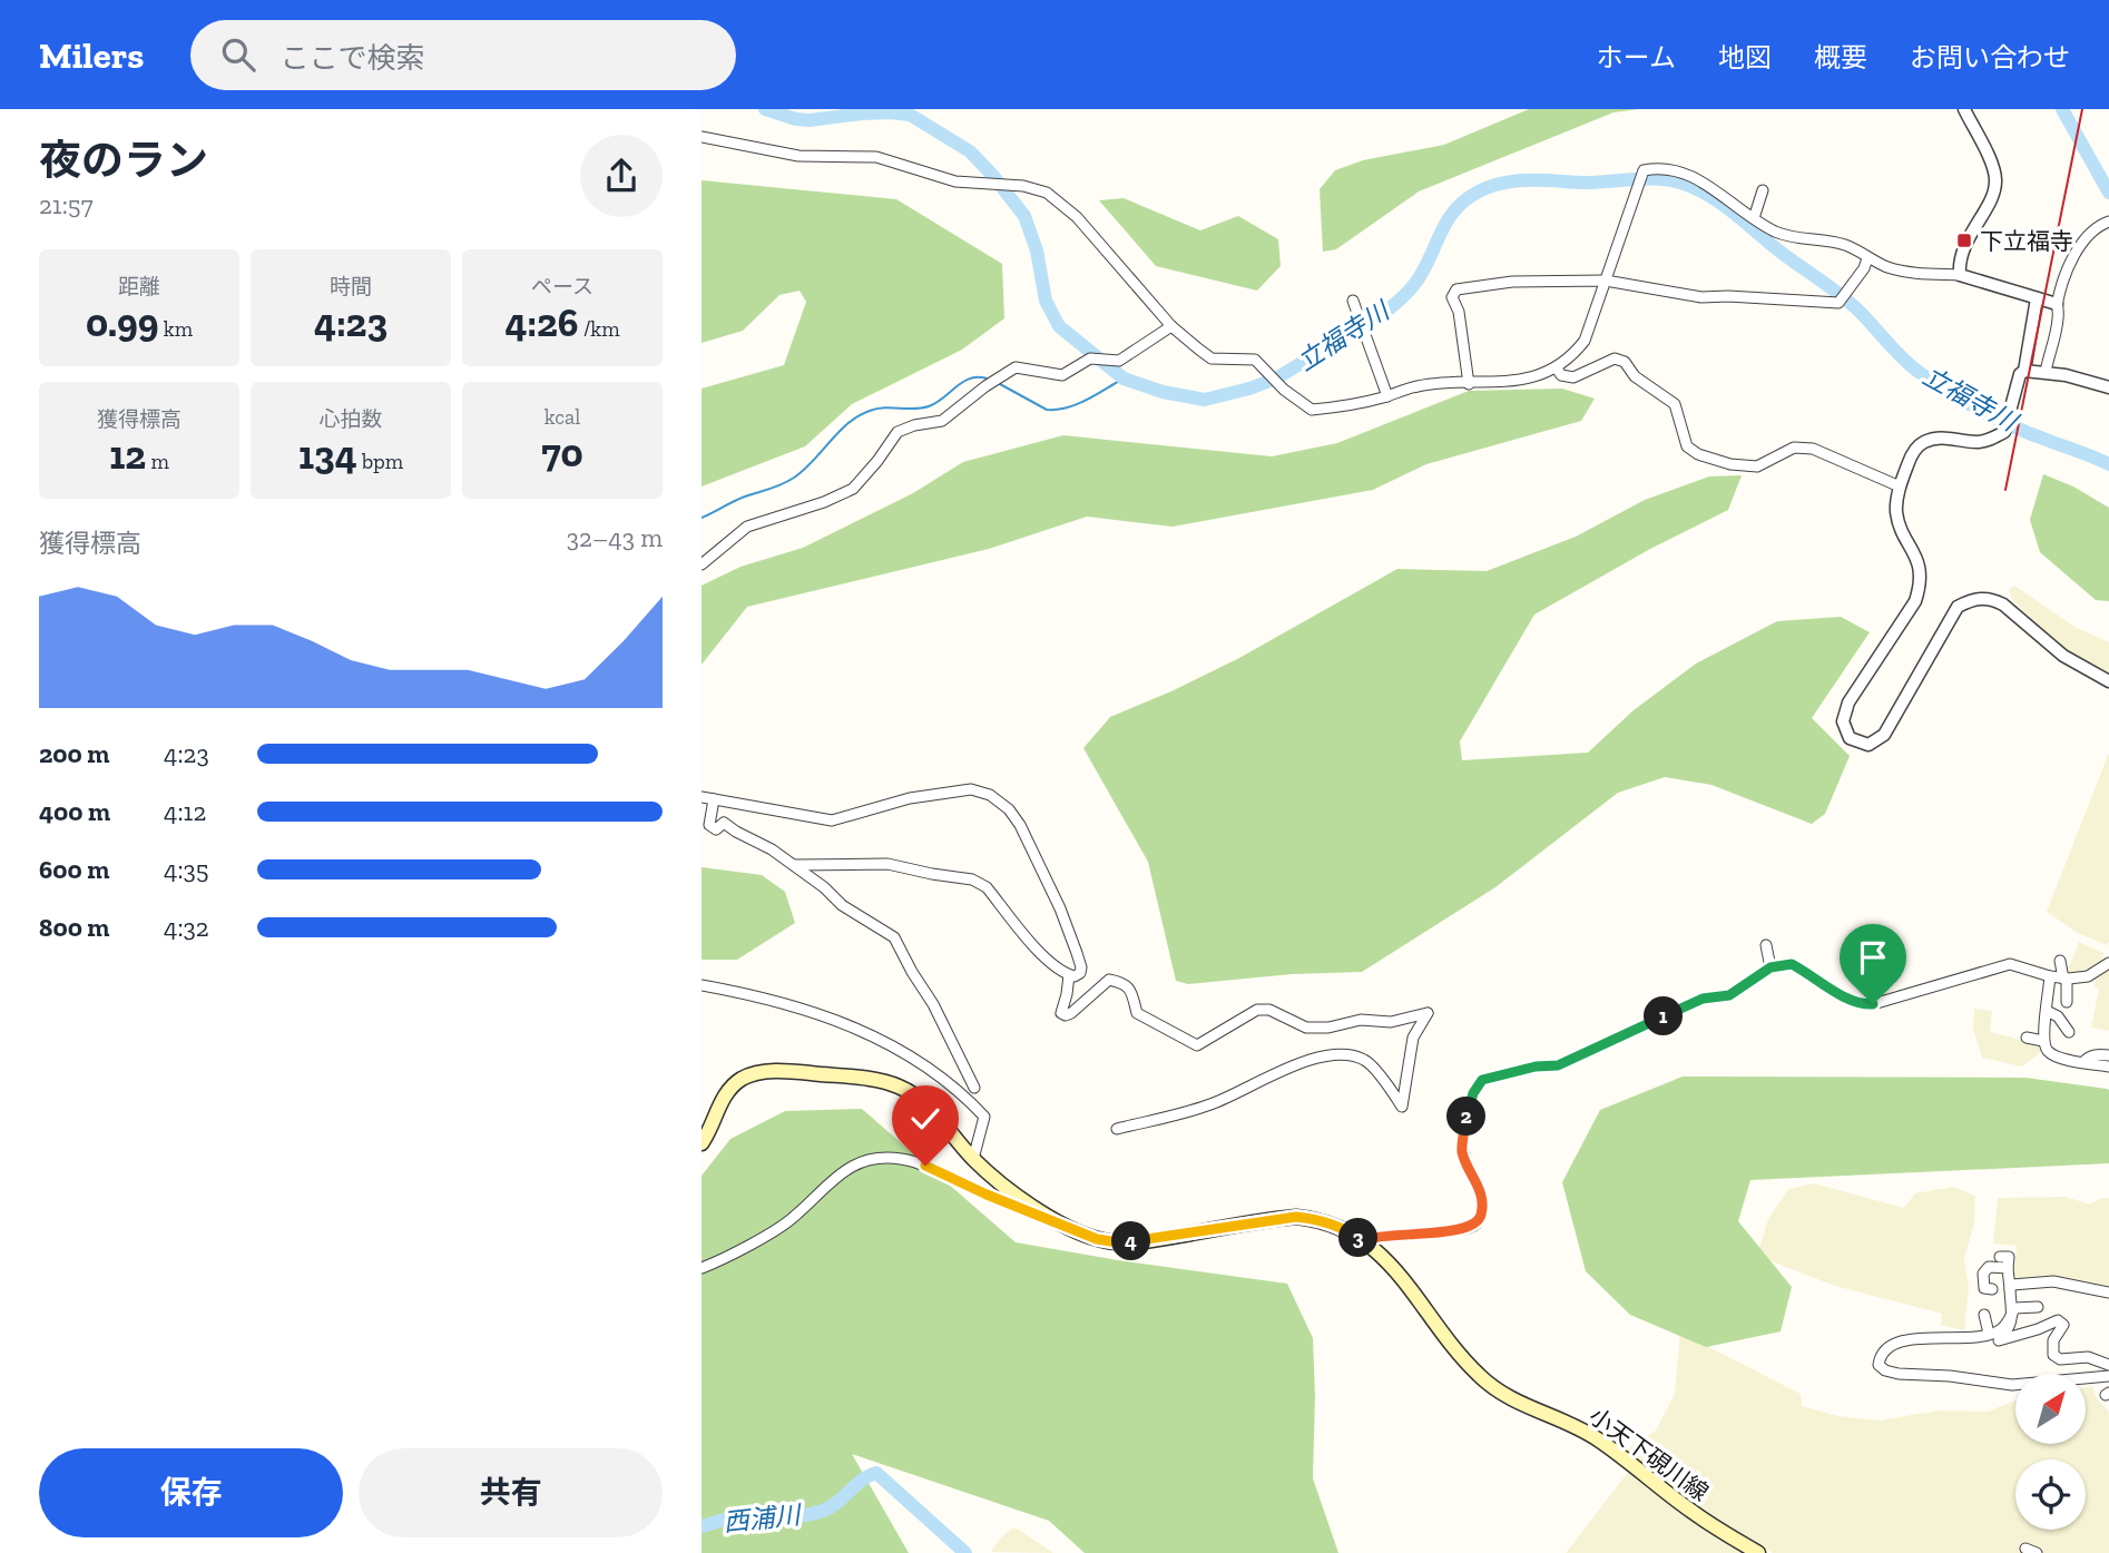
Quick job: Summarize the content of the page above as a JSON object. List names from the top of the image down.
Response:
{
  "streets": {
    "main road": ["小天下硯川線"]
  },
  "water": ["立福寺川", "西浦川"],
  "places": {
    "transit": ["下立福寺"]
  },
  "north": "top right",
  "page": {
    "header": "Milers",
    "search": "ここで検索",
    "nav": [
      "ホーム",
      "地図",
      "概要",
      "お問い合わせ"
    ],
    "heading": ["夜のラン", "21:57"],
    "stats": [
      ["距離", "0.99 km"],
      ["時間", "4:23"],
      ["ペース", "4:26 /km"],
      ["獲得標高", "12 m"],
      ["心拍数", "134 bpm"],
      ["kcal", "70"]
    ],
    "chart": ["獲得標高", "32–43 m"],
    "list": [
      {
        "name": "200 m",
        "note": "4:23"
      },
      {
        "name": "400 m",
        "note": "4:12"
      },
      {
        "name": "600 m",
        "note": "4:35"
      },
      {
        "name": "800 m",
        "note": "4:32"
      }
    ],
    "pins": [
      "1",
      "2",
      "3",
      "4"
    ],
    "buttons": ["保存", "共有"]
  }
}
